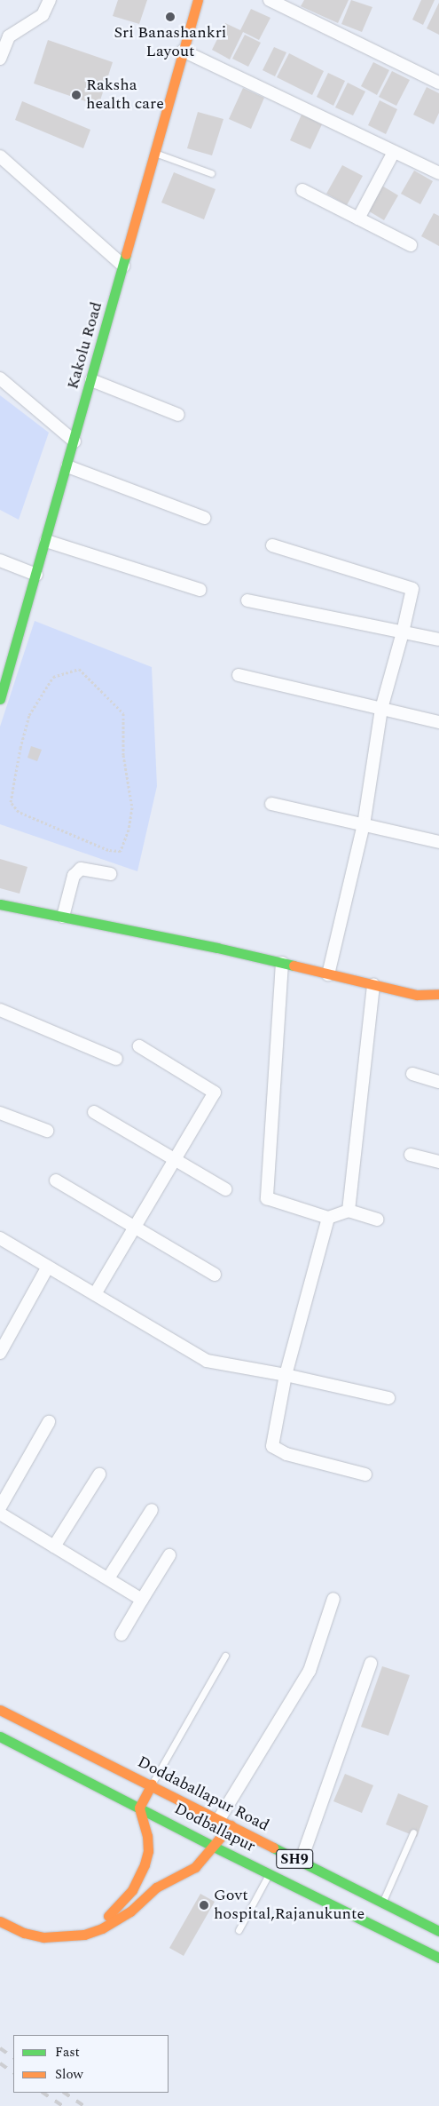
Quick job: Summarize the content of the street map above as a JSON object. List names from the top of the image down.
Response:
{
  "streets": {
    "main road": [
      "Kakolu Road",
      "Doddaballapur Road",
      "Dodballapur",
      "SH9"
    ]
  },
  "places": ["Sri Banashankri Layout", "Raksha health care", "Govt hospital,Rajanukunte"],
  "legend": ["Fast", "Slow"]
}
